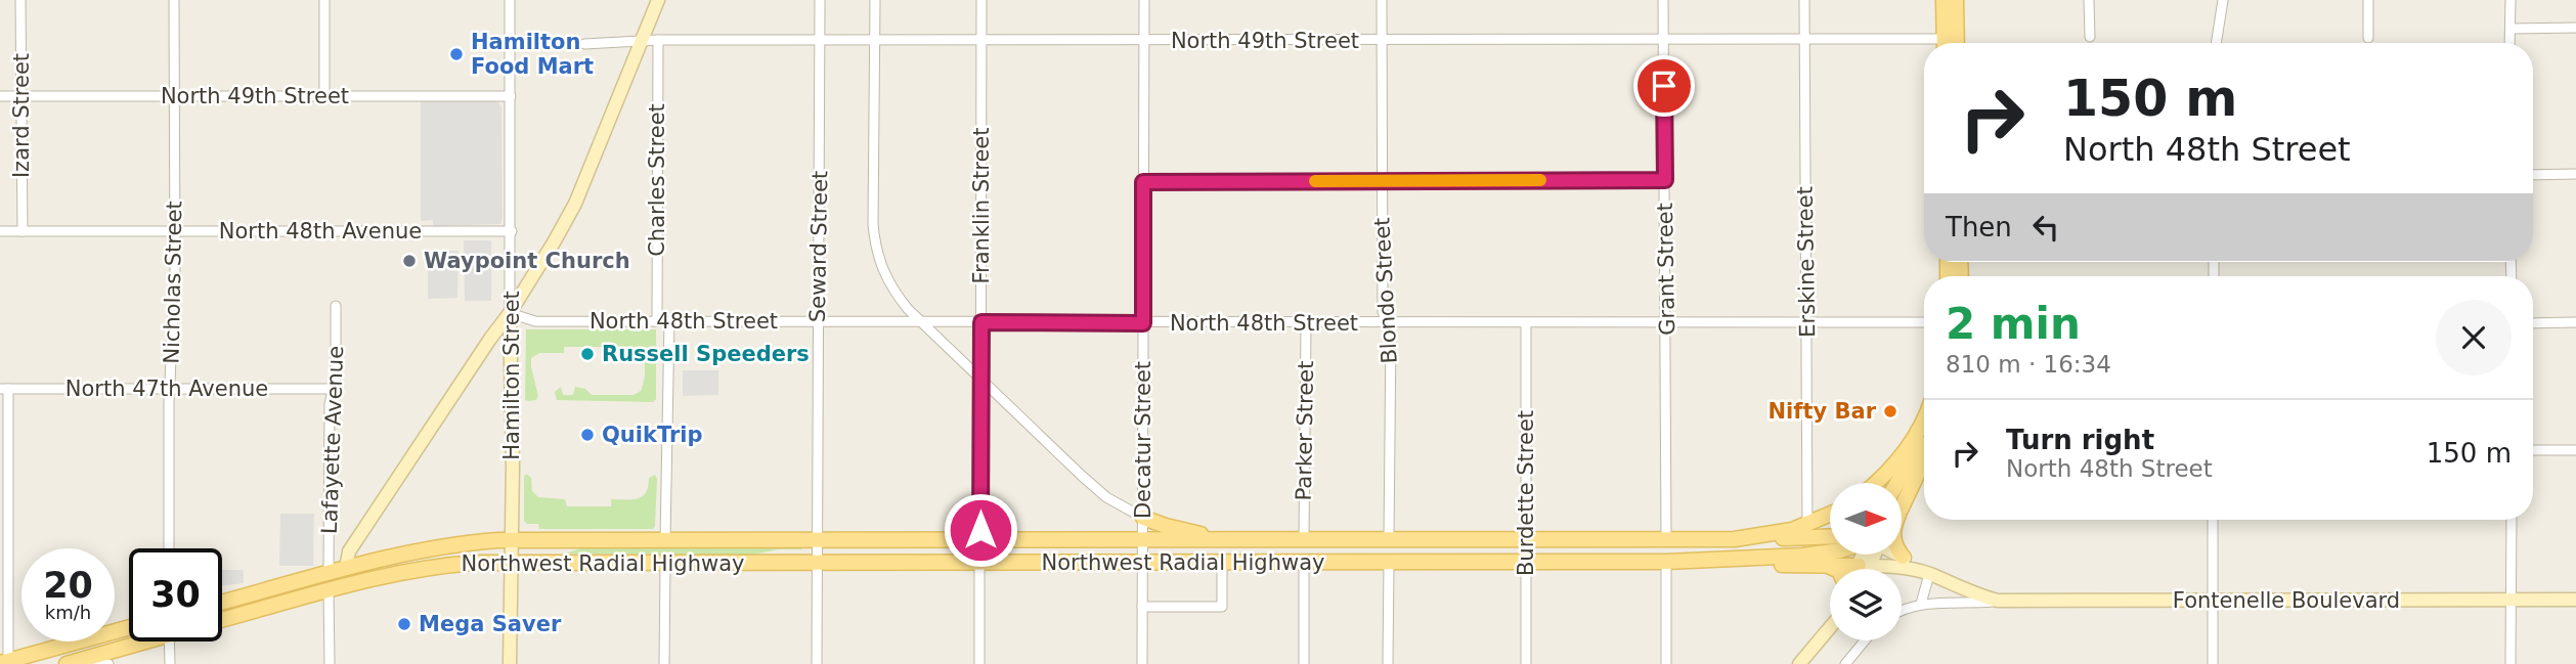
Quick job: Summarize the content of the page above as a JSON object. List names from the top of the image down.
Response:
{
  "streets": {
    "main road": ["Hamilton Street", "Northwest Radial Highway", "Fontenelle Boulevard"],
    "street": [
      "North 49th Street",
      "Izard Street",
      "Charles Street",
      "Franklin Street",
      "North 48th Avenue",
      "Seward Street",
      "Erskine Street",
      "Grant Street",
      "Nicholas Street",
      "Blondo Street",
      "North 48th Street",
      "North 47th Avenue",
      "Parker Street",
      "Lafayette Avenue",
      "Decatur Street",
      "Burdette Street"
    ]
  },
  "crossings": [
    ["North 49th Street", "Izard Street"],
    ["North 49th Street", "Charles Street"],
    ["North 49th Street", "Franklin Street"],
    ["North 49th Street", "Seward Street"],
    ["North 49th Street", "Erskine Street"],
    ["North 49th Street", "Grant Street"],
    ["North 49th Street", "Nicholas Street"],
    ["North 49th Street", "Blondo Street"],
    ["North 49th Street", "Hamilton Street"],
    ["North 49th Street", "Decatur Street"],
    ["Izard Street", "North 48th Avenue"],
    ["Charles Street", "North 48th Street"],
    ["Franklin Street", "North 48th Street"],
    ["Franklin Street", "Northwest Radial Highway"],
    ["North 48th Avenue", "Nicholas Street"],
    ["North 48th Avenue", "Hamilton Street"],
    ["Seward Street", "North 48th Street"],
    ["Seward Street", "Northwest Radial Highway"],
    ["Erskine Street", "North 48th Street"],
    ["Erskine Street", "Northwest Radial Highway"],
    ["Grant Street", "North 48th Street"],
    ["Grant Street", "Northwest Radial Highway"],
    ["Nicholas Street", "North 47th Avenue"],
    ["Blondo Street", "North 48th Street"],
    ["Blondo Street", "Northwest Radial Highway"],
    ["North 48th Street", "Hamilton Street"],
    ["North 48th Street", "Parker Street"],
    ["North 48th Street", "Decatur Street"],
    ["North 48th Street", "Burdette Street"],
    ["Hamilton Street", "Northwest Radial Highway"],
    ["North 47th Avenue", "Lafayette Avenue"],
    ["Parker Street", "Northwest Radial Highway"],
    ["Lafayette Avenue", "Northwest Radial Highway"],
    ["Decatur Street", "Northwest Radial Highway"],
    ["Burdette Street", "Northwest Radial Highway"]
  ],
  "places": [
    "Hamilton Food Mart",
    "Waypoint Church",
    "Russell Speeders",
    "Nifty Bar",
    "QuikTrip",
    "Mega Saver"
  ],
  "north": "right",
  "page": {
    "turn": ["150 m", "North 48th Street"],
    "then": "Then",
    "heading": ["2 min", "810 m · 16:34"],
    "list": [
      {
        "name": "Turn right",
        "note": "North 48th Street",
        "value": "150 m"
      }
    ],
    "speed": "20 km/h",
    "limit": "30"
  }
}
